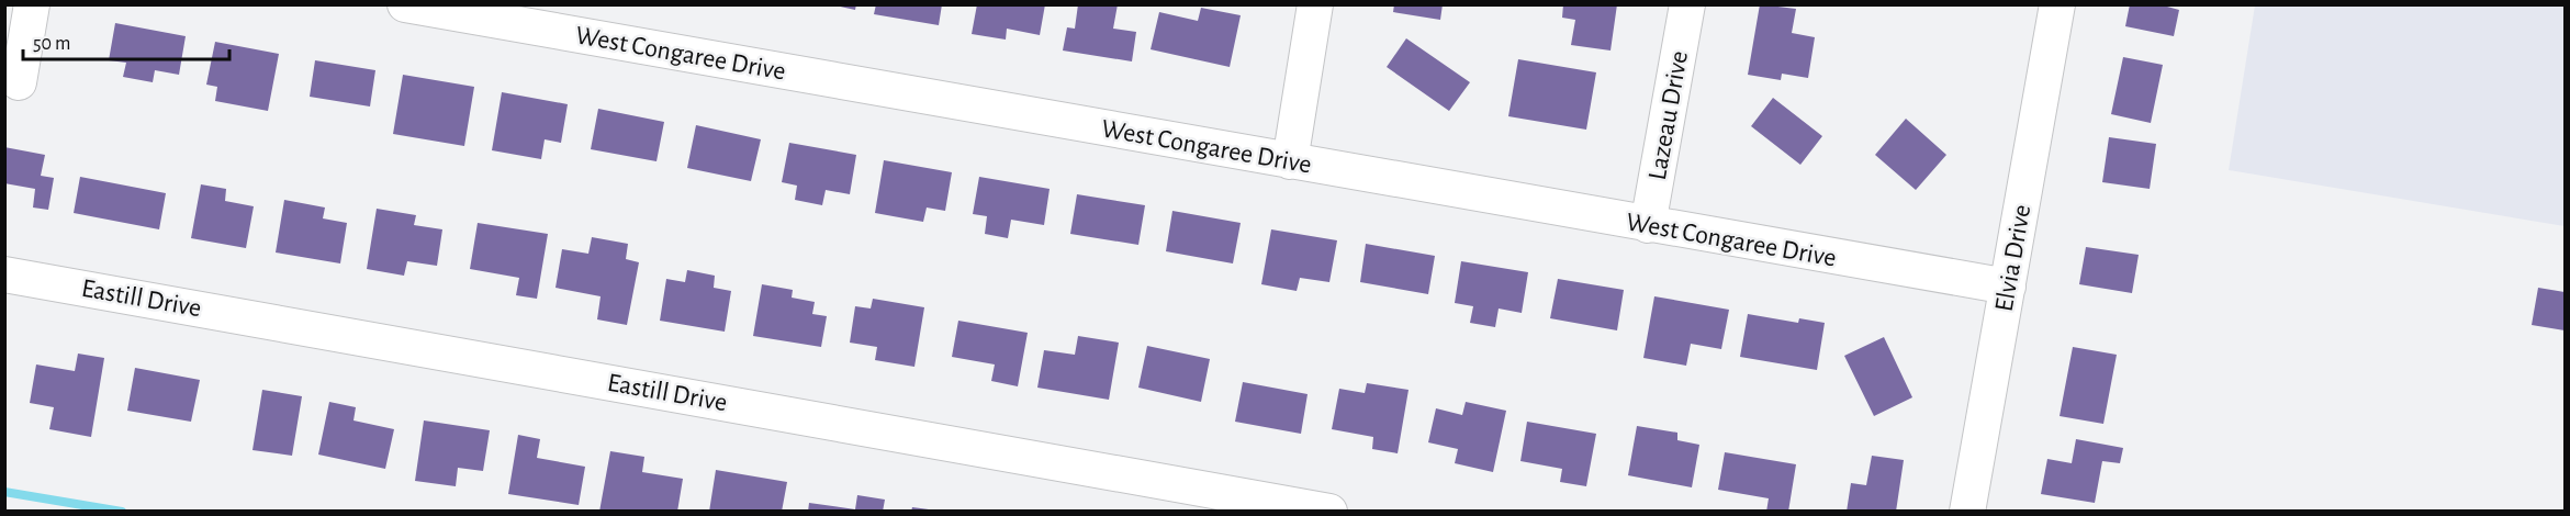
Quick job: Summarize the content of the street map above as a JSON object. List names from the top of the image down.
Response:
{
  "streets": {
    "street": [
      "West Congaree Drive",
      "Lazeau Drive",
      "Elvia Drive",
      "Eastill Drive"
    ]
  },
  "crossings": [
    ["West Congaree Drive", "Lazeau Drive"],
    ["West Congaree Drive", "Elvia Drive"]
  ],
  "scale_bar": "50 m"
}
